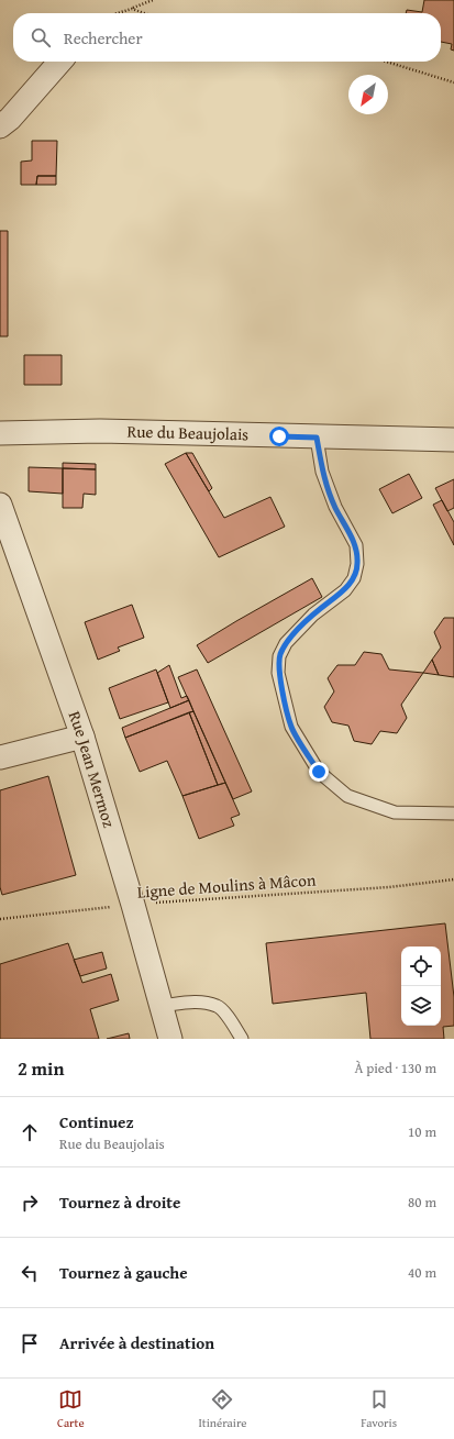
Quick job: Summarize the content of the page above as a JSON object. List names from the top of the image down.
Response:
{
  "streets": {
    "street": ["Rue du Beaujolais", "Rue Jean Mermoz"],
    "path": ["Ligne de Moulins à Mâcon"]
  },
  "crossings": [
    ["Rue Jean Mermoz", "Ligne de Moulins à Mâcon"]
  ],
  "north": "bottom left",
  "page": {
    "search": "Rechercher",
    "heading": ["2 min", "À pied · 130 m"],
    "list": [
      ["Continuez", "Rue du Beaujolais", "10 m"],
      ["Tournez à droite", "80 m"],
      ["Tournez à gauche", "40 m"],
      "Arrivée à destination"
    ],
    "nav": ["Carte", "Itinéraire", "Favoris"]
  }
}
